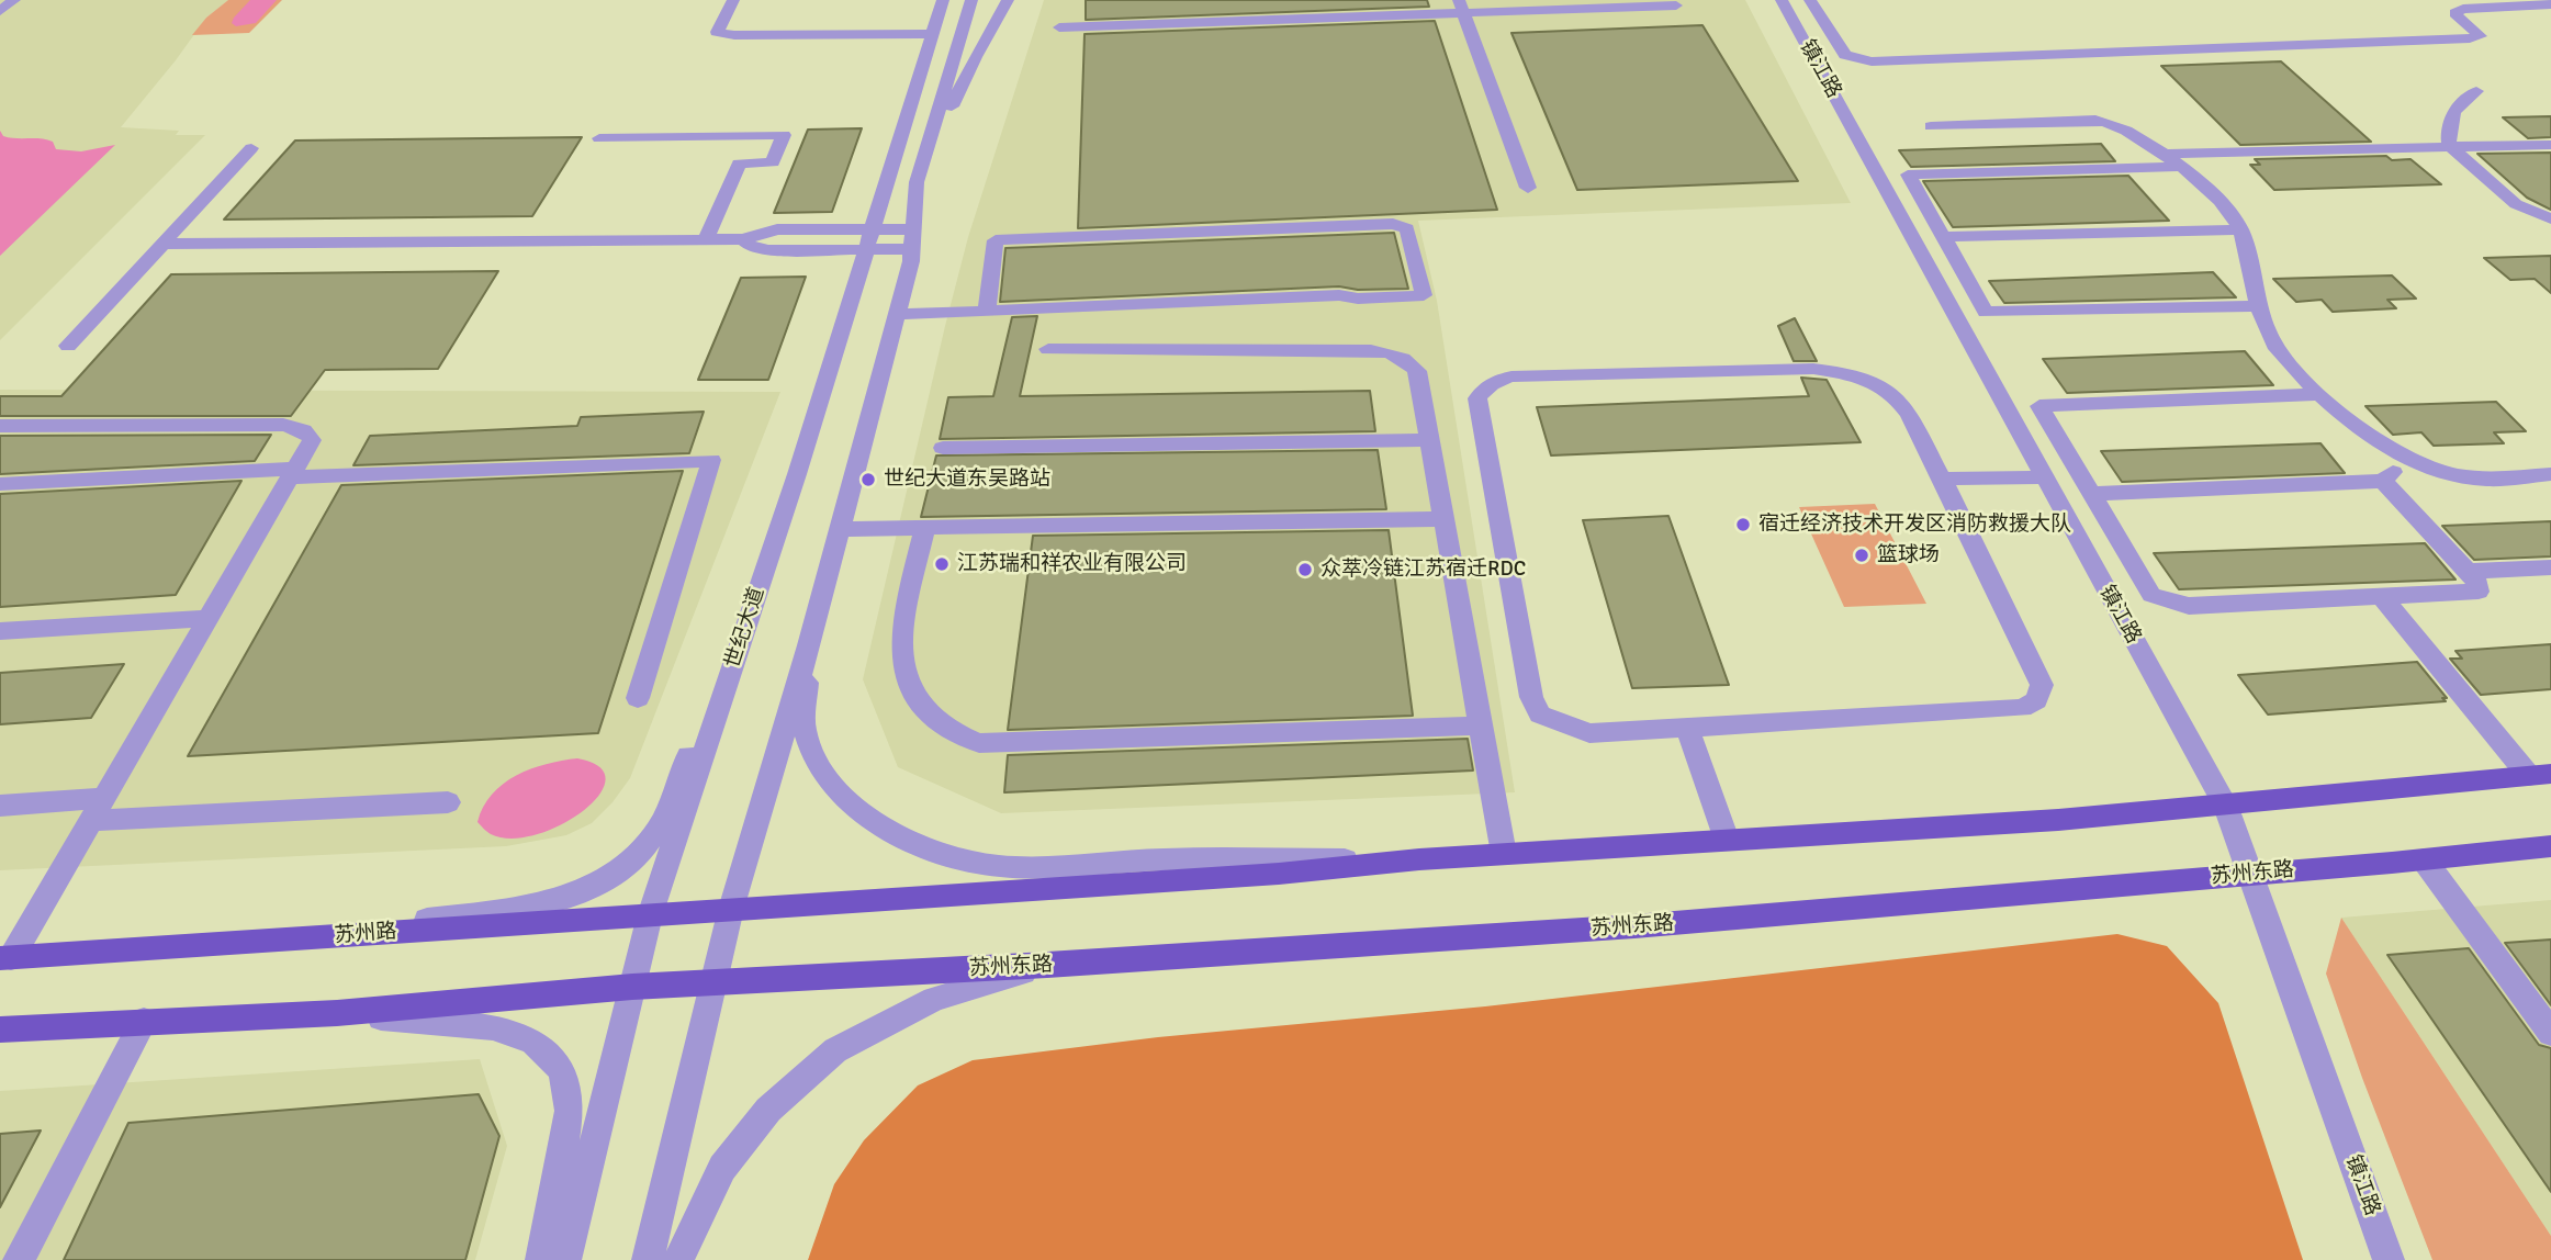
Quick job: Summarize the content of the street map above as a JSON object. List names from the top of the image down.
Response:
{
  "streets": {
    "main road": ["苏州东路", "苏州路"],
    "street": ["镇江路", "世纪大道"]
  },
  "crossings": [
    ["镇江路", "苏州东路"],
    ["世纪大道", "苏州路"]
  ],
  "places": [
    "世纪大道东吴路站",
    "宿迁经济技术开发区消防救援大队",
    "篮球场",
    "江苏瑞和祥农业有限公司",
    "众萃冷链江苏宿迁RDC"
  ]
}
